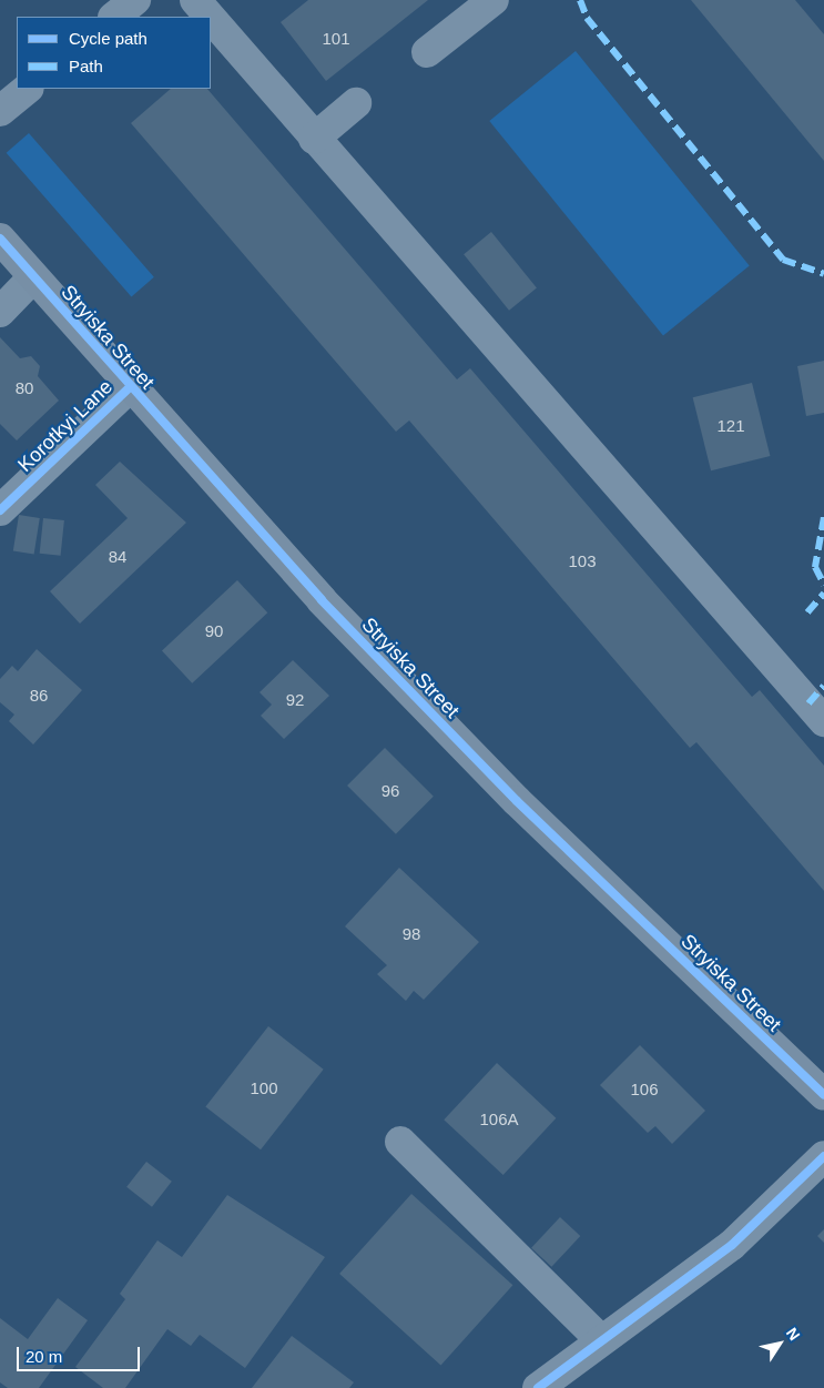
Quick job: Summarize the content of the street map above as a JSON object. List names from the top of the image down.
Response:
{
  "streets": {
    "main road": ["Stryiska Street"],
    "street": ["Korotkyi Lane"]
  },
  "crossings": [
    ["Stryiska Street", "Korotkyi Lane"]
  ],
  "house_numbers": [
    "101",
    "80",
    "121",
    "84",
    "103",
    "90",
    "86",
    "92",
    "96",
    "98",
    "100",
    "106",
    "106А"
  ],
  "legend": ["Cycle path", "Path"],
  "scale_bar": "20 m",
  "north": "top right"
}
